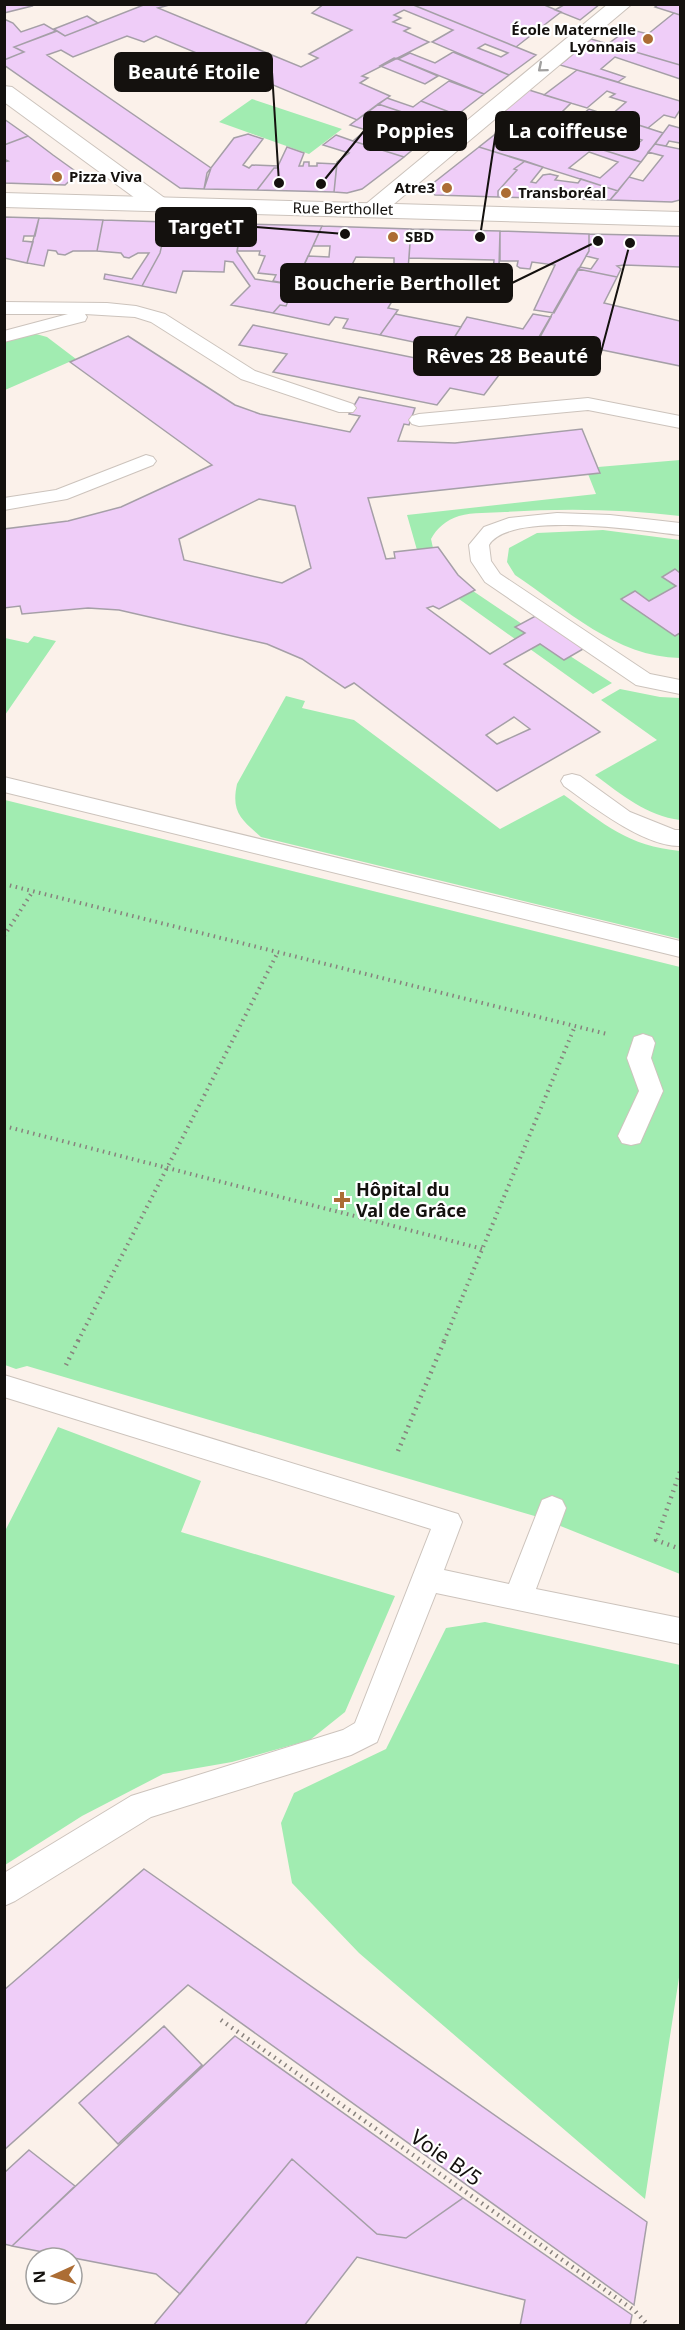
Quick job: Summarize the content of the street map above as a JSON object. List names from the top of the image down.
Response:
{
  "streets": {
    "street": ["Rue Berthollet"],
    "path": ["Voie B/5"]
  },
  "places": {
    "other": [
      "École Maternelle Lyonnais",
      "Pizza Viva",
      "Beauté Etoile",
      "Poppies",
      "Atre3",
      "Transboréal",
      "TargetT",
      "SBD",
      "La coiffeuse",
      "Boucherie Berthollet",
      "Rêves 28 Beauté"
    ],
    "health": ["Hôpital du Val de Grâce"]
  },
  "north": "left"
}
